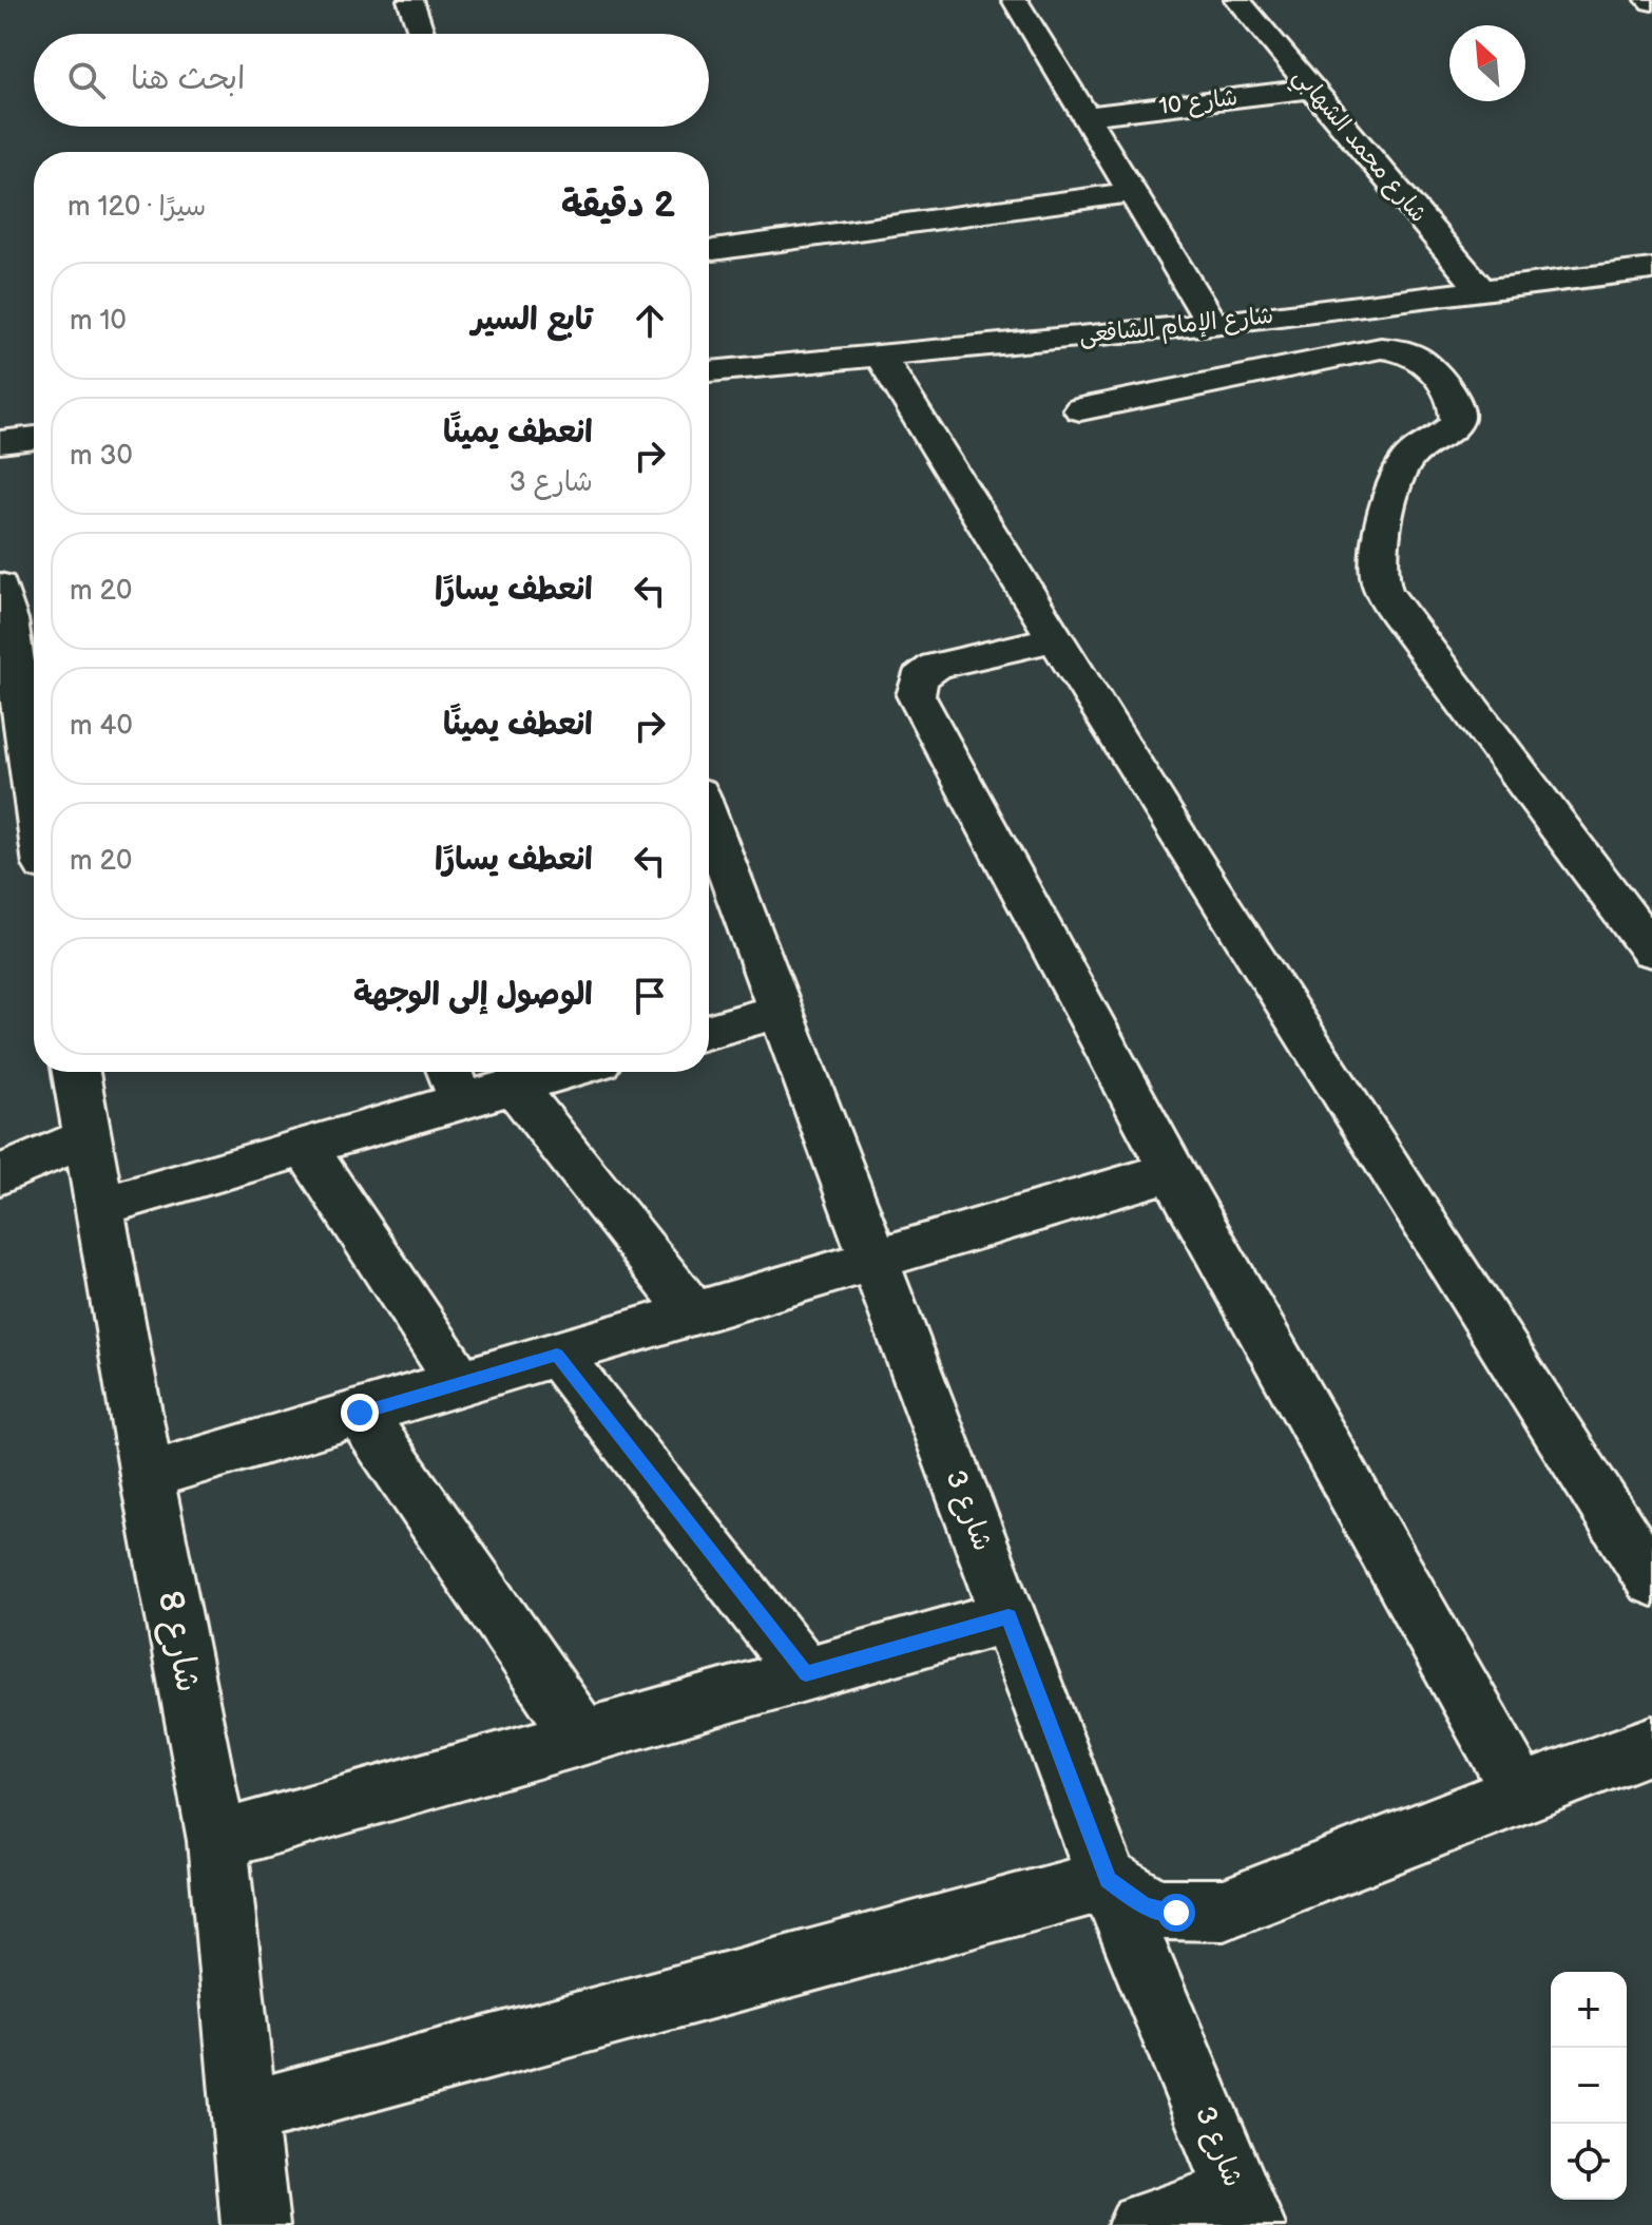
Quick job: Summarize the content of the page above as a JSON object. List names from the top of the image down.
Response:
{
  "streets": {
    "street": [
      "شارع 10",
      "شارع محمد الشهابي",
      "شارع الإمام الشافعى",
      "شارع 3",
      "شارع 8"
    ]
  },
  "crossings": [
    ["شارع 10", "شارع محمد الشهابي"],
    ["شارع محمد الشهابي", "شارع الإمام الشافعى"]
  ],
  "north": "top left",
  "page": {
    "search": "ابحث هنا",
    "heading": ["2 دقيقة", "سيرًا · 120 m"],
    "list": [
      ["تابع السير", "10 m"],
      ["انعطف يمينًا", "شارع 3", "30 m"],
      ["انعطف يسارًا", "20 m"],
      ["انعطف يمينًا", "40 m"],
      ["انعطف يسارًا", "20 m"],
      "الوصول إلى الوجهة"
    ],
    "map_buttons": ["+", "−"]
  }
}
